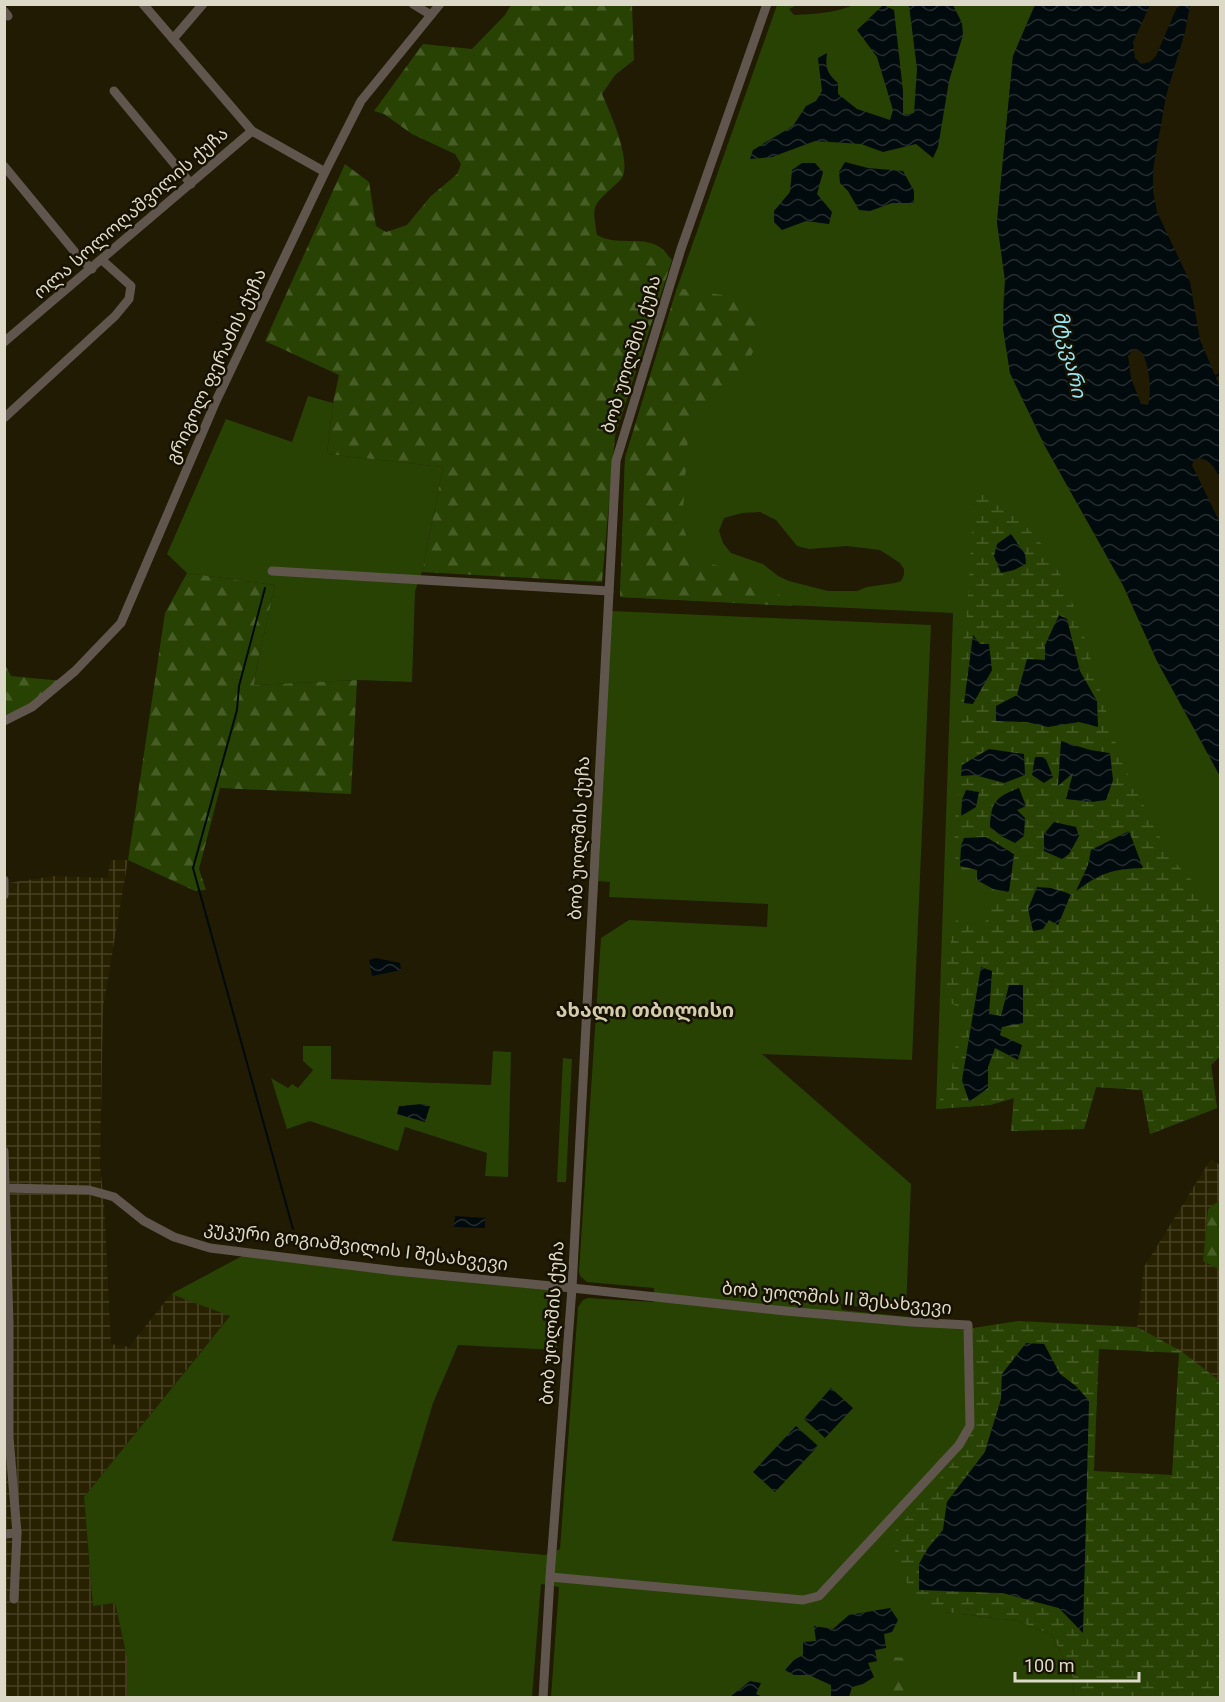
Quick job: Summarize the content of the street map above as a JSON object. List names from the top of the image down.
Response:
{
  "streets": {
    "street": [
      "ოლა სოლოღაშვილის ქუჩა",
      "ბობ უოლშის ქუჩა",
      "გრიგოლ ფერაძის ქუჩა",
      "კუკური გოგიაშვილის I შესახვევი",
      "ბობ უოლშის II შესახვევი"
    ]
  },
  "crossings": [
    ["ბობ უოლშის ქუჩა", "კუკური გოგიაშვილის I შესახვევი"],
    ["ბობ უოლშის ქუჩა", "ბობ უოლშის II შესახვევი"],
    ["კუკური გოგიაშვილის I შესახვევი", "ბობ უოლშის II შესახვევი"]
  ],
  "districts": ["ახალი თბილისი"],
  "water": ["მტკვარი"],
  "scale_bar": "100 m"
}
